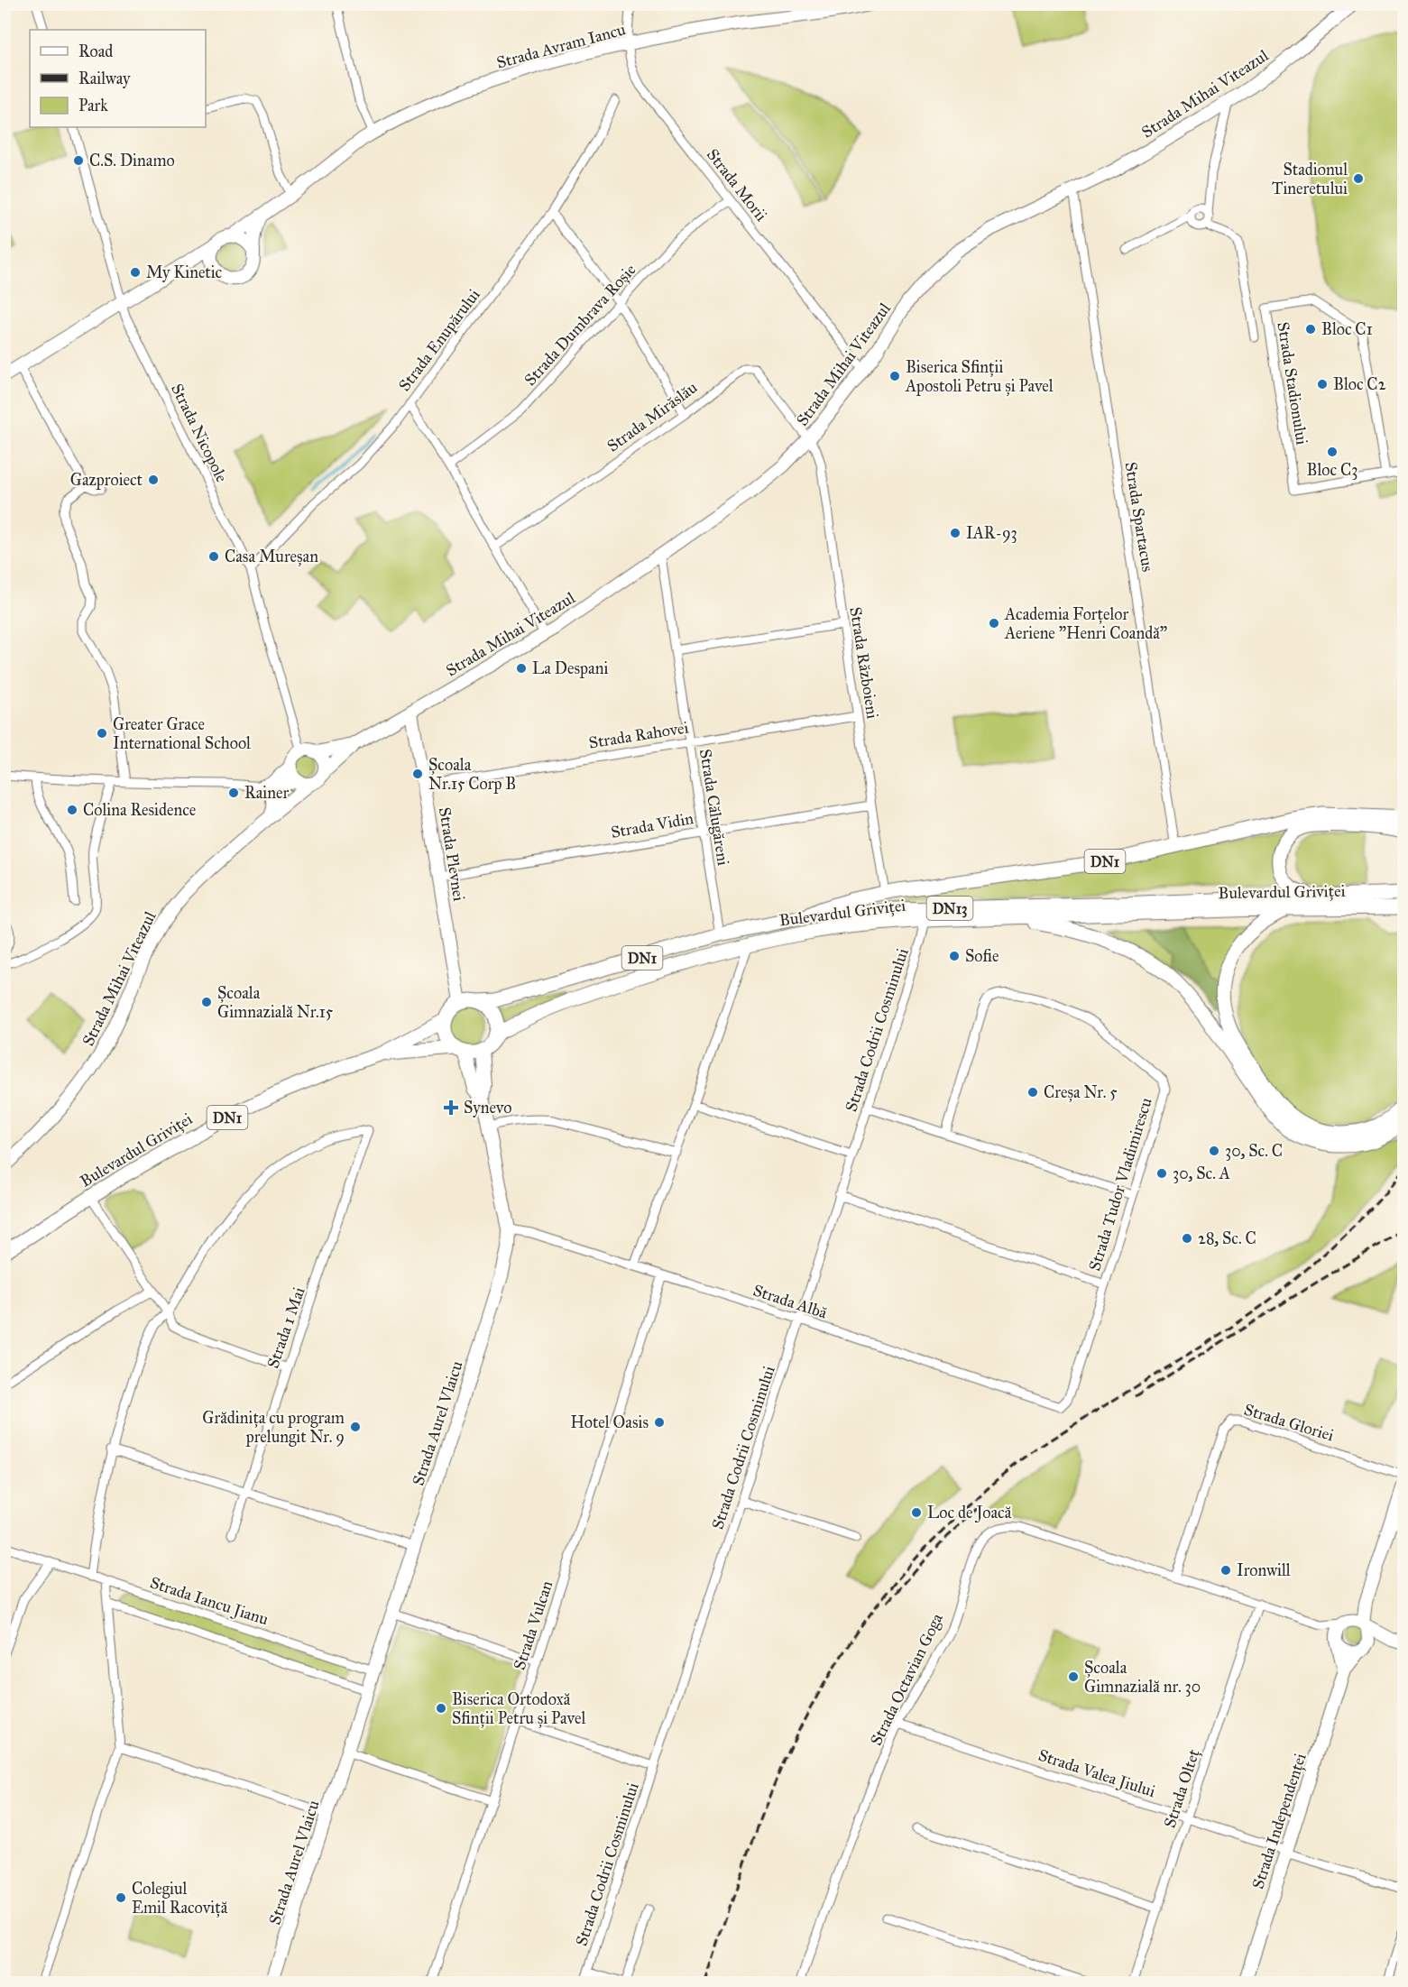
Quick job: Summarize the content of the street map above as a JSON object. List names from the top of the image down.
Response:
{
  "streets": {
    "main road": ["DN1", "Bulevardul Griviței", "DN13"],
    "street": [
      "Strada Avram Iancu",
      "Strada Mihai Viteazul",
      "Strada Morii",
      "Strada Dumbrava Roșie",
      "Strada Enupărului",
      "Strada Stadionului",
      "Strada Mirăslău",
      "Strada Nicopole",
      "Strada Spartacus",
      "Strada Războieni",
      "Strada Rahovei",
      "Strada Călugăreni",
      "Strada Vidin",
      "Strada Plevnei",
      "Strada Codrii Cosminului",
      "Strada Tudor Vladimirescu",
      "Strada Albă",
      "Strada 1 Mai",
      "Strada Gloriei",
      "Strada Aurel Vlaicu",
      "Strada Iancu Jianu",
      "Strada Vulcan",
      "Strada Octavian Goga",
      "Strada Valea Jiului",
      "Strada Olteț",
      "Strada Independenței"
    ]
  },
  "crossings": [
    ["Strada Avram Iancu", "Strada Morii"],
    ["Strada Mihai Viteazul", "Strada Morii"],
    ["Strada Mihai Viteazul", "Strada Mirăslău"],
    ["Strada Mihai Viteazul", "Strada Nicopole"],
    ["Strada Mihai Viteazul", "Strada Spartacus"],
    ["Strada Mihai Viteazul", "Strada Războieni"],
    ["Strada Mihai Viteazul", "Strada Călugăreni"],
    ["Strada Mihai Viteazul", "Strada Plevnei"],
    ["Strada Morii", "Strada Dumbrava Roșie"],
    ["Strada Enupărului", "Strada Nicopole"],
    ["Strada Mirăslău", "Strada Războieni"],
    ["Strada Spartacus", "Bulevardul Griviței"],
    ["Strada Războieni", "Strada Rahovei"],
    ["Strada Războieni", "Strada Vidin"],
    ["Strada Războieni", "Bulevardul Griviței"],
    ["Strada Rahovei", "Strada Călugăreni"],
    ["Strada Rahovei", "Strada Plevnei"],
    ["Strada Călugăreni", "Strada Vidin"],
    ["Strada Călugăreni", "Bulevardul Griviței"],
    ["Strada Vidin", "Strada Plevnei"],
    ["Strada Plevnei", "DN1"],
    ["Strada Plevnei", "Bulevardul Griviței"],
    ["Strada Plevnei", "Strada Aurel Vlaicu"],
    ["DN1", "Bulevardul Griviței"],
    ["DN1", "Strada Aurel Vlaicu"],
    ["Bulevardul Griviței", "Strada Codrii Cosminului"],
    ["Bulevardul Griviței", "Strada Aurel Vlaicu"],
    ["Strada Codrii Cosminului", "Strada Tudor Vladimirescu"],
    ["Strada Codrii Cosminului", "Strada Albă"],
    ["Strada Tudor Vladimirescu", "Strada Albă"],
    ["Strada Albă", "Strada Aurel Vlaicu"],
    ["Strada Albă", "Strada Vulcan"],
    ["Strada Gloriei", "Strada Octavian Goga"],
    ["Strada Aurel Vlaicu", "Strada Iancu Jianu"],
    ["Strada Octavian Goga", "Strada Valea Jiului"],
    ["Strada Octavian Goga", "Strada Olteț"],
    ["Strada Valea Jiului", "Strada Olteț"],
    ["Strada Valea Jiului", "Strada Independenței"]
  ],
  "places": {
    "other": [
      "C.S. Dinamo",
      "Stadionul Tineretului",
      "My Kinetic",
      "Bloc C1",
      "Biserica Sfinții Apostoli Petru și Pavel",
      "Bloc C2",
      "Bloc C3",
      "Gazproiect",
      "IAR-93",
      "Casa Mureșan",
      "Academia Forțelor Aeriene \"Henri Coandă\"",
      "La Despani",
      "Greater Grace International School",
      "Școala Nr.15 Corp B",
      "Rainer",
      "Colina Residence",
      "Sofie",
      "Școala Gimnazială Nr.15",
      "Creșa Nr. 5",
      "30, Sc. C",
      "30, Sc. A",
      "28, Sc. C",
      "Hotel Oasis",
      "Grădinița cu program prelungit Nr. 9",
      "Loc de Joacă",
      "Ironwill",
      "Școala Gimnazială nr. 30",
      "Biserica Ortodoxă Sfinții Petru și Pavel",
      "Colegiul Emil Racoviță"
    ],
    "health": ["Synevo"]
  },
  "legend": ["Road", "Railway", "Park"]
}
